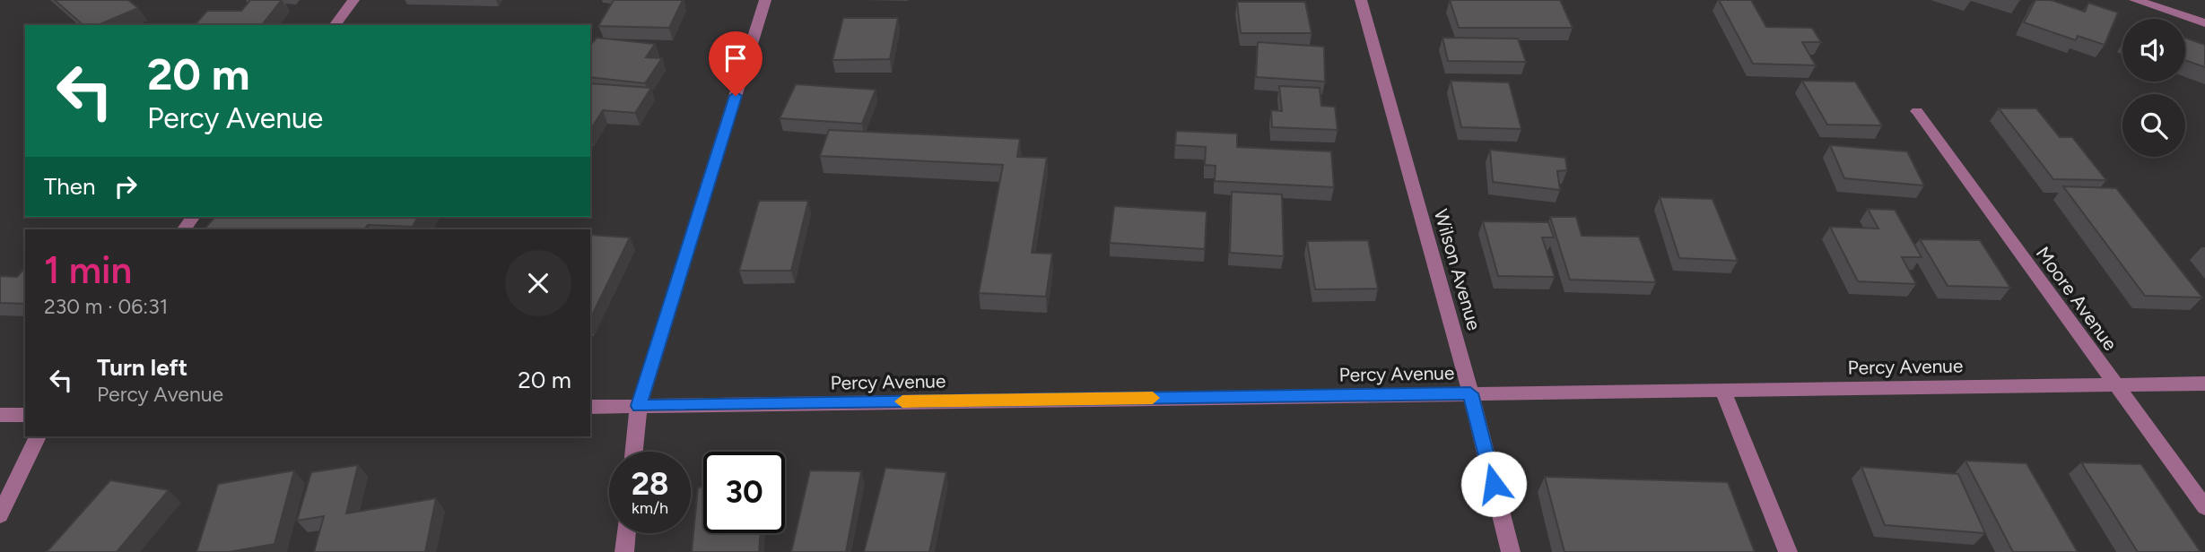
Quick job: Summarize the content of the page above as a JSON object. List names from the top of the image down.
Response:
{
  "streets": {
    "street": ["Wilson Avenue", "Moore Avenue", "Percy Avenue"]
  },
  "crossings": [
    ["Wilson Avenue", "Percy Avenue"],
    ["Moore Avenue", "Percy Avenue"]
  ],
  "page": {
    "turn": ["20 m", "Percy Avenue"],
    "then": "Then",
    "heading": ["1 min", "230 m · 06:31"],
    "list": [
      {
        "name": "Turn left",
        "note": "Percy Avenue",
        "value": "20 m"
      }
    ],
    "speed": "28 km/h",
    "limit": "30"
  }
}
